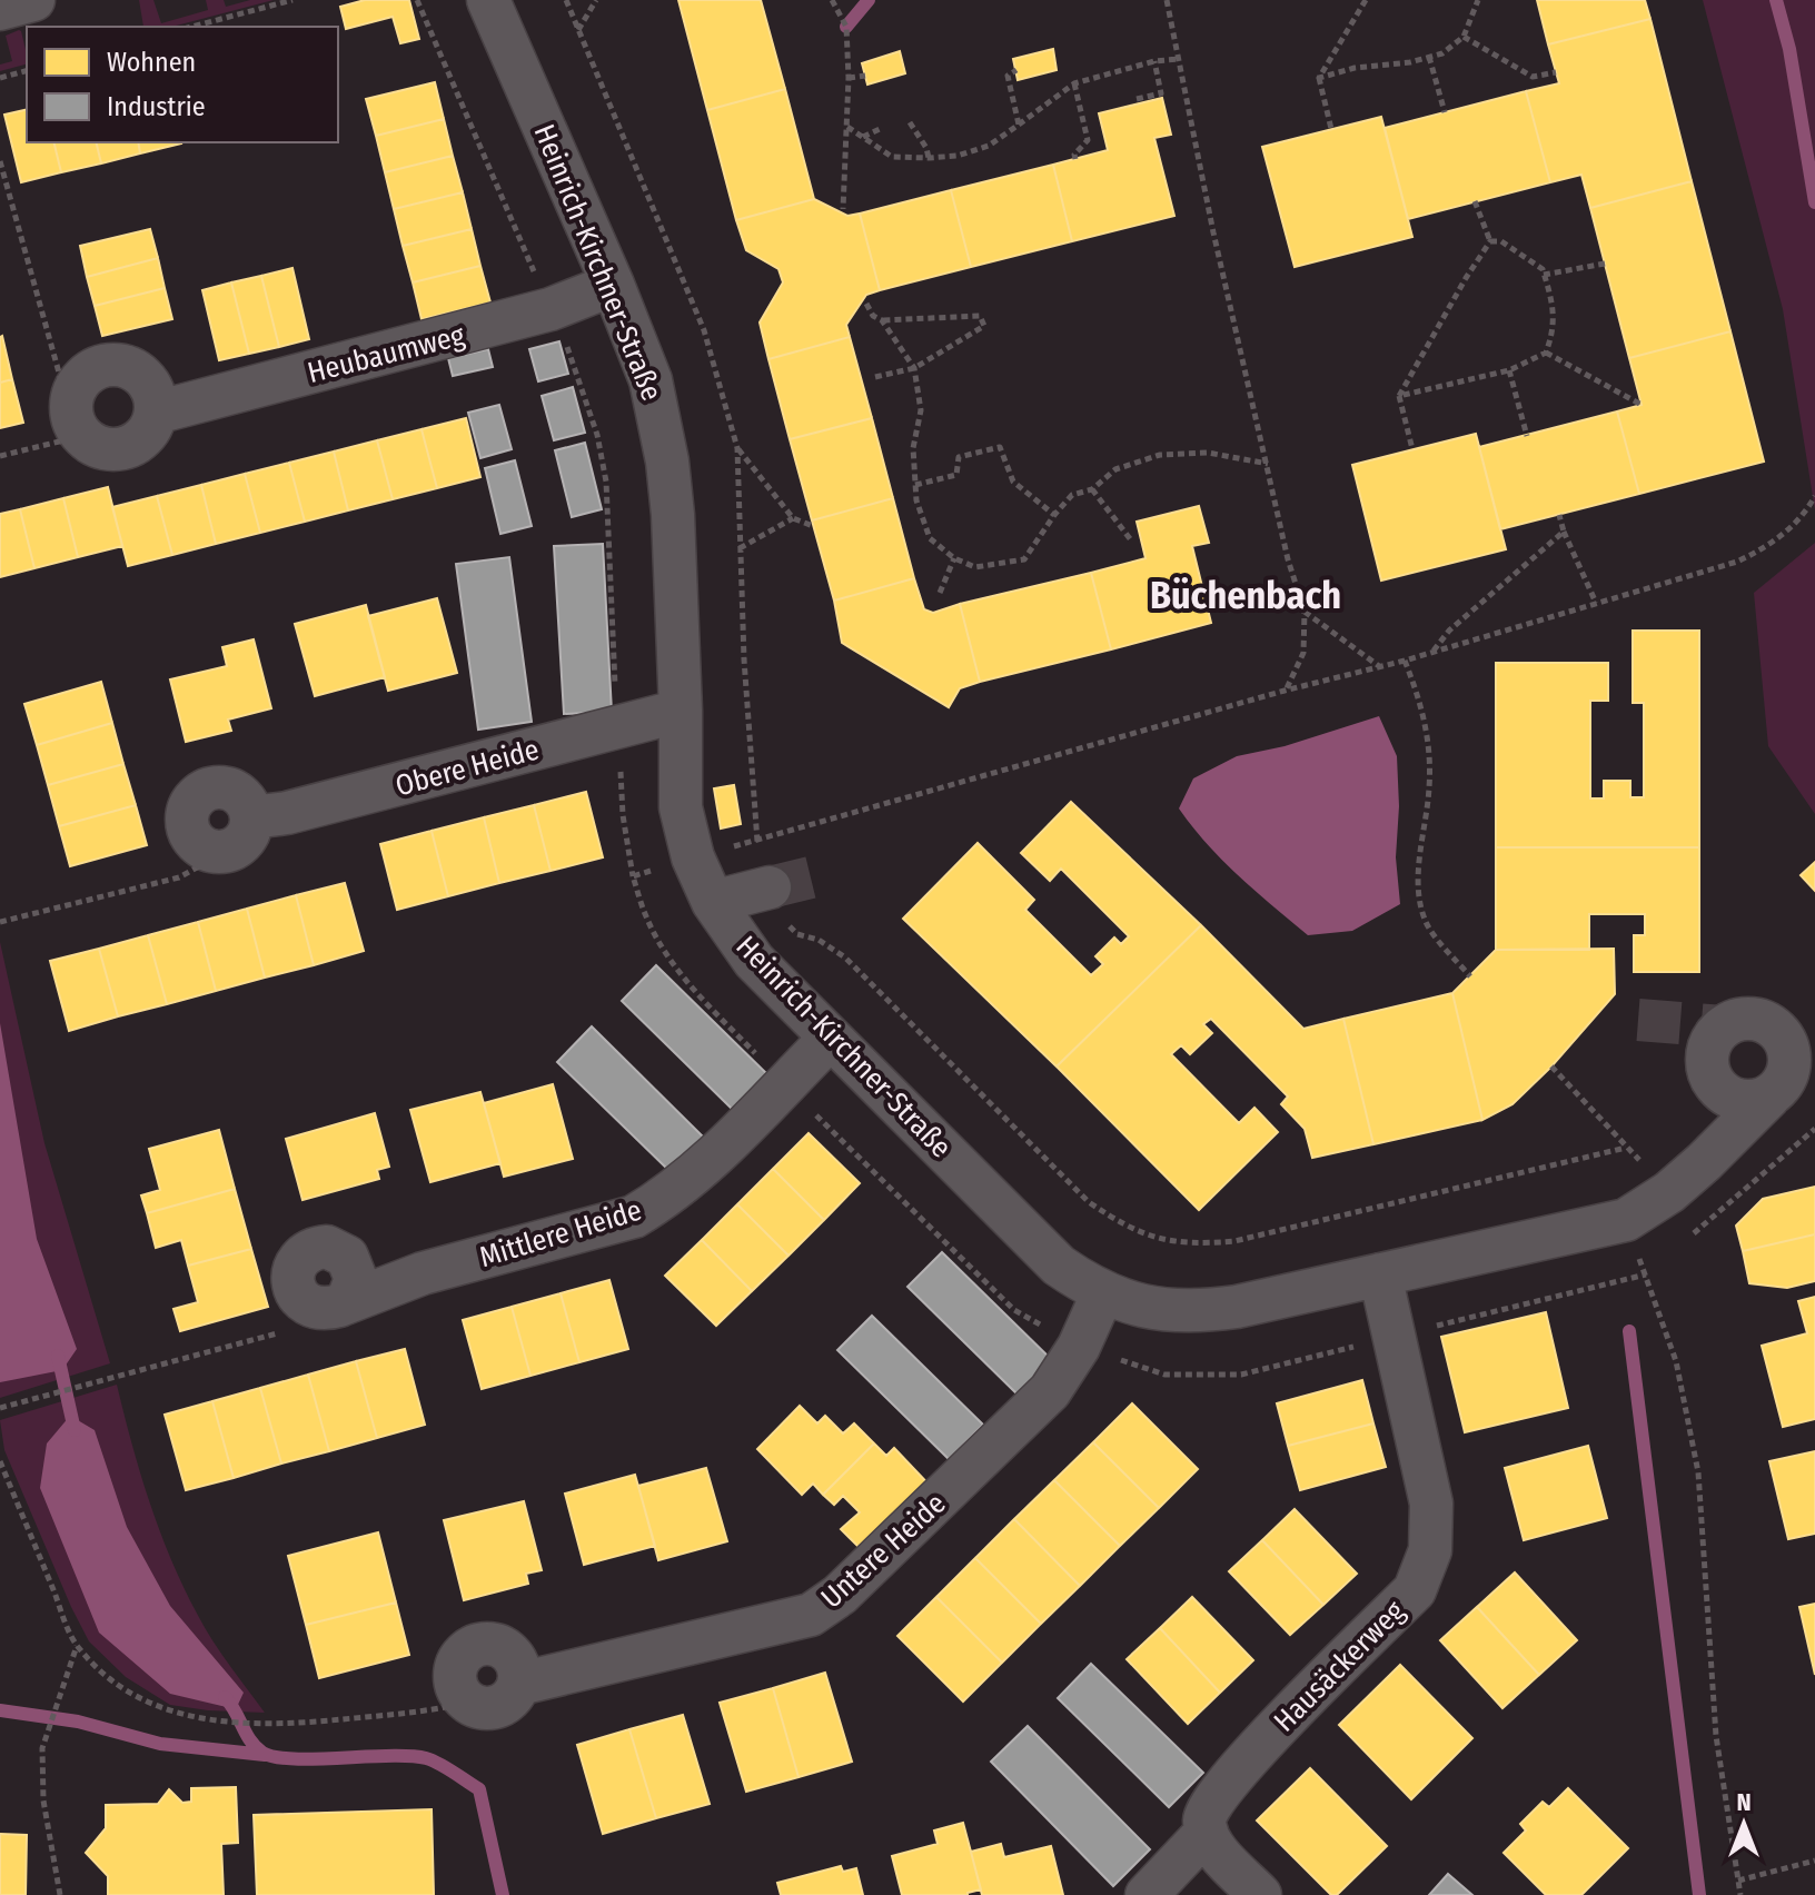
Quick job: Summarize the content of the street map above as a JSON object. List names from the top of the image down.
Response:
{
  "streets": {
    "street": [
      "Heinrich-Kirchner-Straße",
      "Heubaumweg",
      "Obere Heide",
      "Mittlere Heide",
      "Untere Heide",
      "Hausäckerweg"
    ]
  },
  "crossings": [
    ["Heinrich-Kirchner-Straße", "Heubaumweg"],
    ["Heinrich-Kirchner-Straße", "Obere Heide"],
    ["Heinrich-Kirchner-Straße", "Mittlere Heide"],
    ["Heinrich-Kirchner-Straße", "Untere Heide"],
    ["Heinrich-Kirchner-Straße", "Hausäckerweg"]
  ],
  "districts": ["Büchenbach"],
  "legend": ["Wohnen", "Industrie"],
  "north": "top"
}
